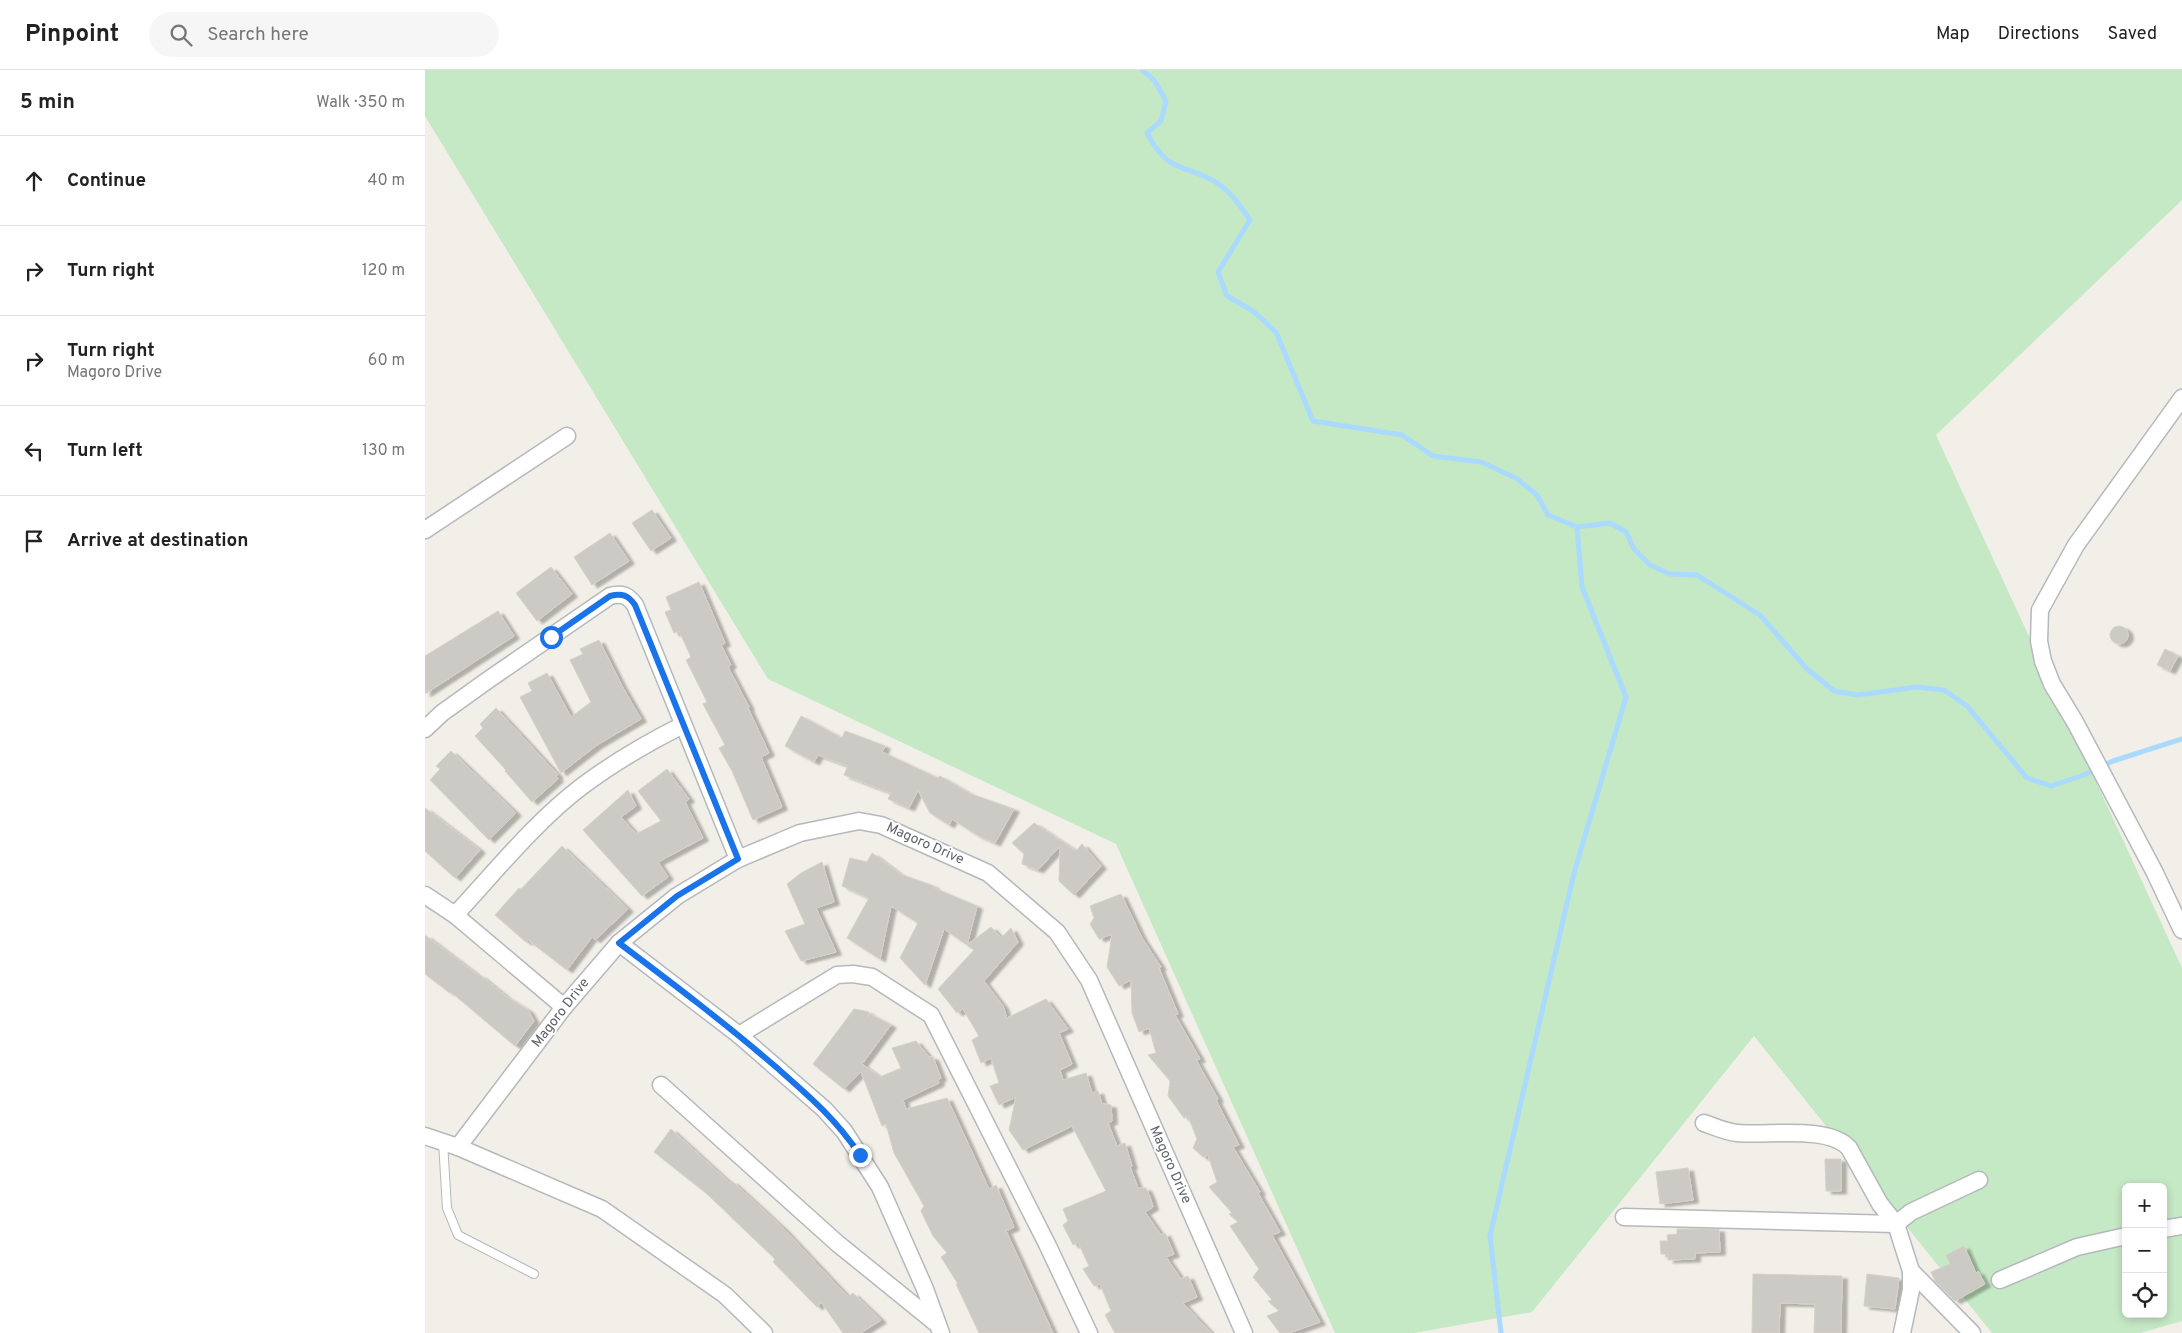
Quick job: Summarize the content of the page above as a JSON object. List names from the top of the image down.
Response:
{
  "streets": {
    "street": ["Magoro Drive"]
  },
  "page": {
    "header": "Pinpoint",
    "search": "Search here",
    "nav": ["Map", "Directions", "Saved"],
    "heading": ["5 min", "Walk · 350 m"],
    "list": [
      ["Continue", "40 m"],
      ["Turn right", "120 m"],
      ["Turn right", "Magoro Drive", "60 m"],
      ["Turn left", "130 m"],
      "Arrive at destination"
    ],
    "map_buttons": ["+", "−"]
  }
}
